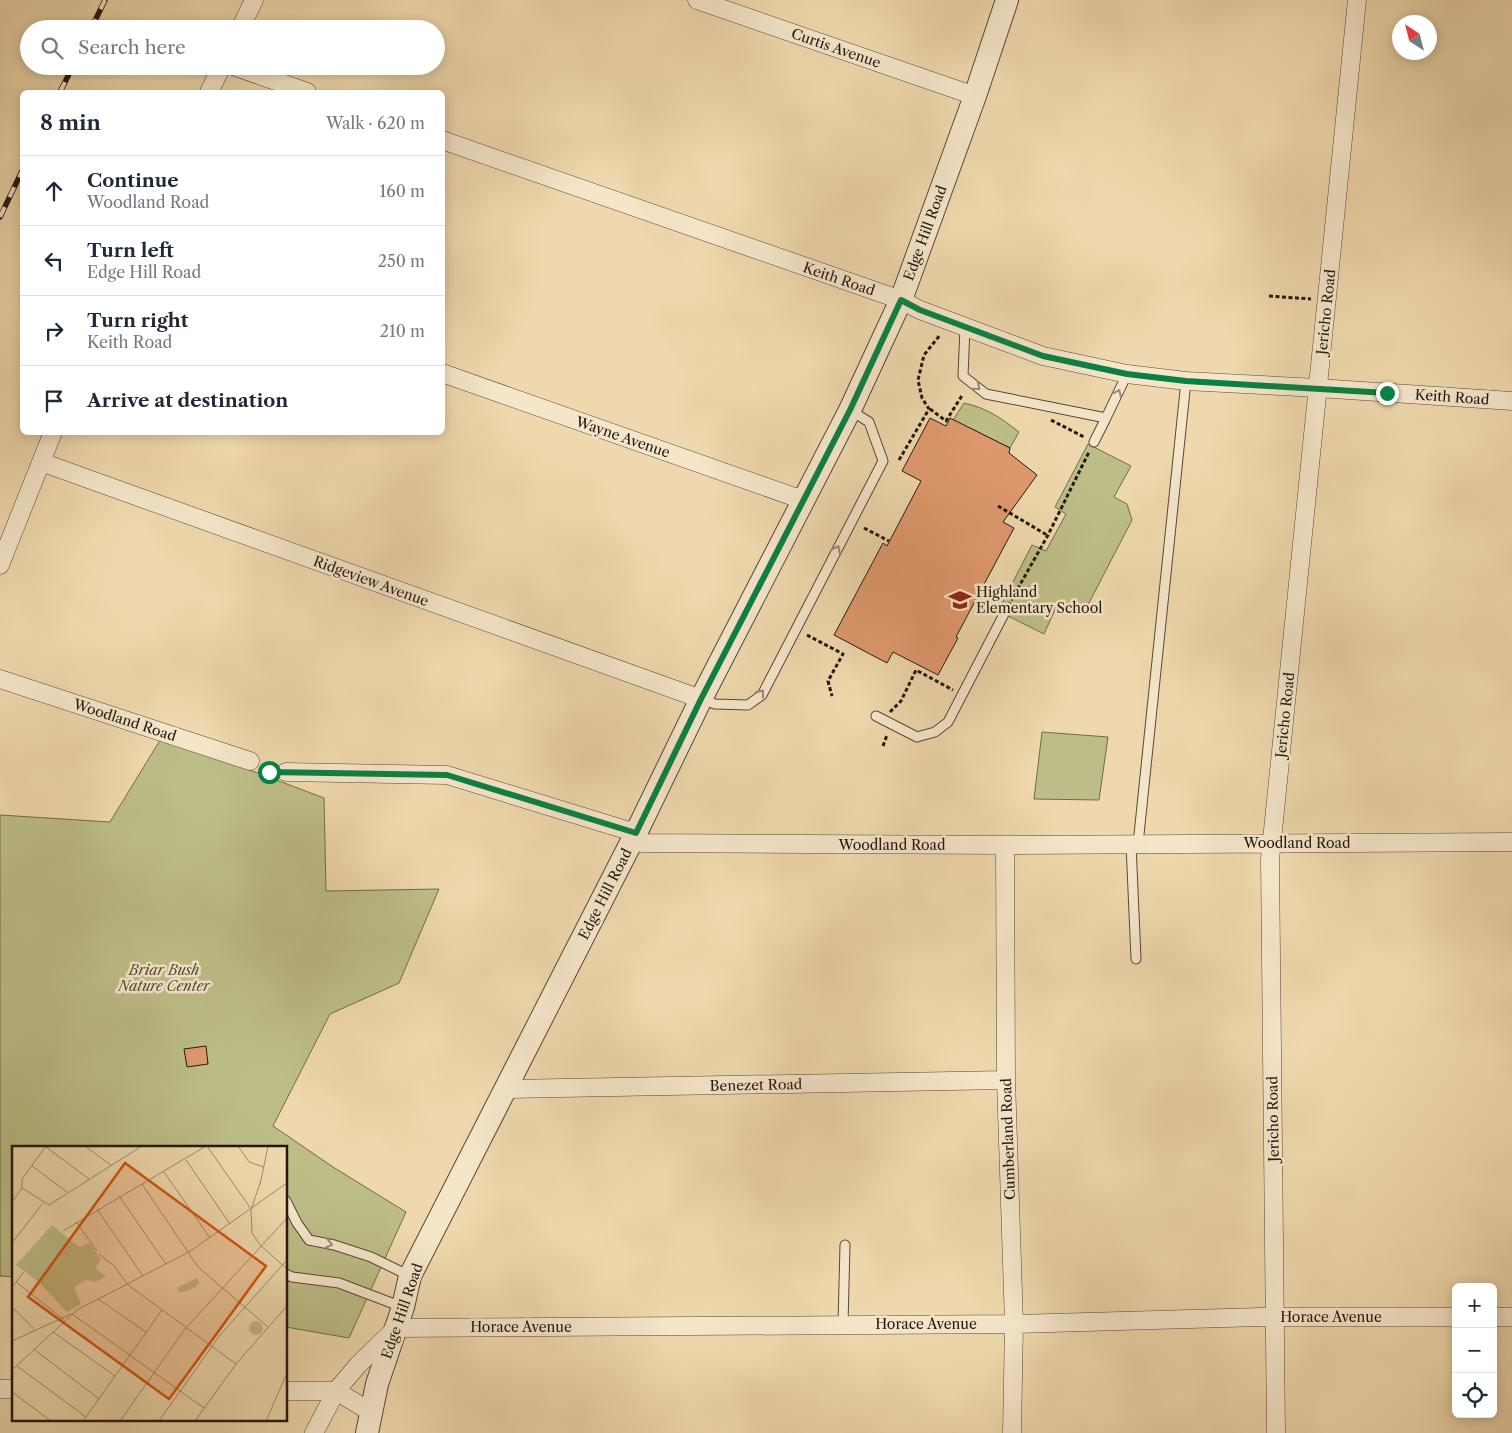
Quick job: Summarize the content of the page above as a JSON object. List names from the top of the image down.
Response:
{
  "streets": {
    "street": [
      "Curtis Avenue",
      "Edge Hill Road",
      "Keith Road",
      "Jericho Road",
      "Wayne Avenue",
      "Ridgeview Avenue",
      "Woodland Road",
      "Benezet Road",
      "Cumberland Road",
      "Horace Avenue"
    ]
  },
  "crossings": [
    ["Curtis Avenue", "Edge Hill Road"],
    ["Edge Hill Road", "Keith Road"],
    ["Edge Hill Road", "Wayne Avenue"],
    ["Edge Hill Road", "Ridgeview Avenue"],
    ["Edge Hill Road", "Woodland Road"],
    ["Edge Hill Road", "Benezet Road"],
    ["Edge Hill Road", "Horace Avenue"],
    ["Keith Road", "Jericho Road"],
    ["Jericho Road", "Woodland Road"],
    ["Jericho Road", "Horace Avenue"],
    ["Woodland Road", "Cumberland Road"],
    ["Benezet Road", "Cumberland Road"],
    ["Cumberland Road", "Horace Avenue"]
  ],
  "parks": ["Briar Bush Nature Center"],
  "places": {
    "school or university": ["Highland Elementary School"]
  },
  "north": "top left",
  "page": {
    "search": "Search here",
    "heading": ["8 min", "Walk · 620 m"],
    "list": [
      ["Continue", "Woodland Road", "160 m"],
      ["Turn left", "Edge Hill Road", "250 m"],
      ["Turn right", "Keith Road", "210 m"],
      "Arrive at destination"
    ],
    "map_buttons": ["+", "−"]
  }
}
